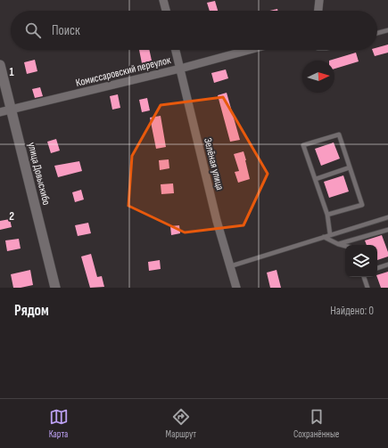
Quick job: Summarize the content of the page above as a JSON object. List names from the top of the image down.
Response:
{
  "streets": {
    "street": ["Комиссаровский переулок", "Зелёная улица", "улица Довыскибо"]
  },
  "crossings": [
    ["Комиссаровский переулок", "Зелёная улица"],
    ["Комиссаровский переулок", "улица Довыскибо"]
  ],
  "north": "right",
  "page": {
    "search": "Поиск",
    "heading": ["Рядом", "Найдено: 0"],
    "nav": ["Карта", "Маршрут", "Сохранённые"]
  },
  "grid": {
    "rows": ["1", "2"]
  }
}
